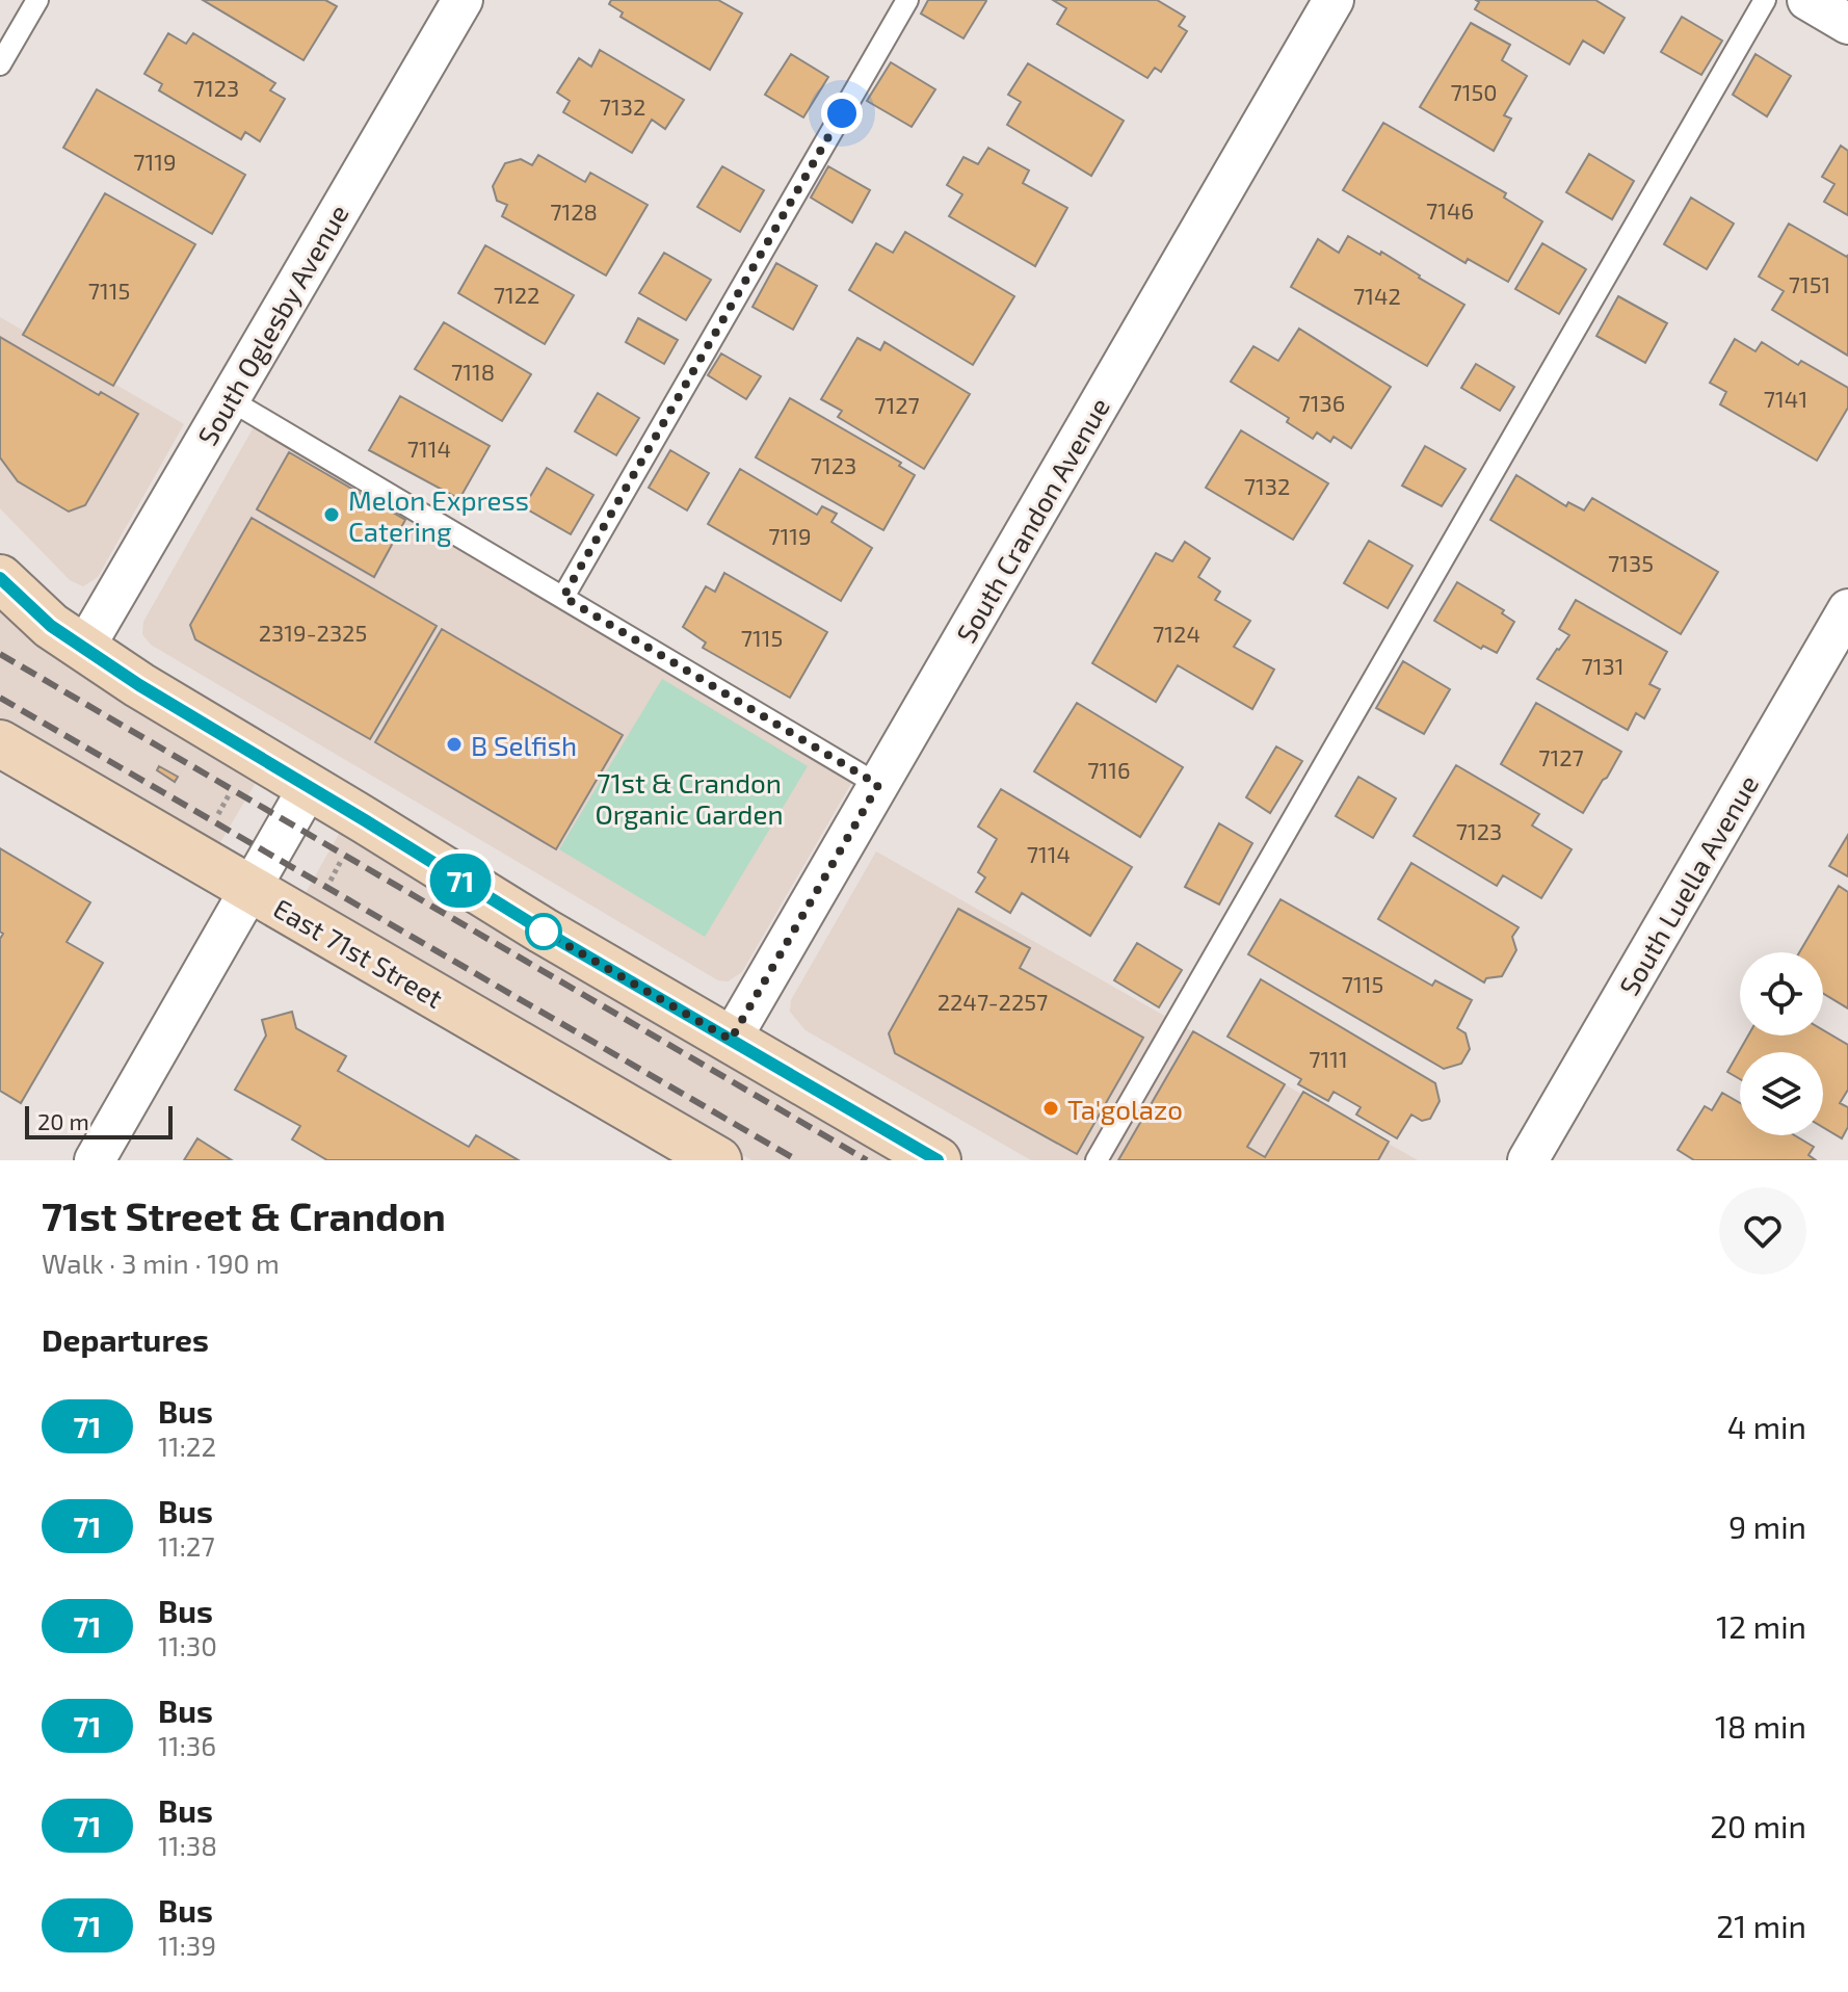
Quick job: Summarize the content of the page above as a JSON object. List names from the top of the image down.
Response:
{
  "streets": {
    "main road": ["East 71st Street"],
    "street": ["South Oglesby Avenue", "South Crandon Avenue", "South Luella Avenue"]
  },
  "parks": ["71st & Crandon Organic Garden"],
  "places": ["Melon Express Catering", "B Selfish", "Ta'golazo"],
  "lines": ["bus line 71"],
  "house_numbers": [
    "7123",
    "7150",
    "7132",
    "7119",
    "7146",
    "7128",
    "7151",
    "7115",
    "7122",
    "7142",
    "7118",
    "7141",
    "7136",
    "7127",
    "7114",
    "7123",
    "7132",
    "7119",
    "7135",
    "2319-2325",
    "7124",
    "7115",
    "7131",
    "7127",
    "7116",
    "7123",
    "7114",
    "7115",
    "2247-2257",
    "7111"
  ],
  "scale_bar": "20 m",
  "page": {
    "on_map": "71",
    "scale": "20 m",
    "heading": [
      ["71st Street & Crandon", "Walk · 3 min · 190 m"],
      "Departures"
    ],
    "list": [
      {
        "mark": "71",
        "name": "Bus",
        "note": "11:22",
        "value": "4 min"
      },
      {
        "mark": "71",
        "name": "Bus",
        "note": "11:27",
        "value": "9 min"
      },
      {
        "mark": "71",
        "name": "Bus",
        "note": "11:30",
        "value": "12 min"
      },
      {
        "mark": "71",
        "name": "Bus",
        "note": "11:36",
        "value": "18 min"
      },
      {
        "mark": "71",
        "name": "Bus",
        "note": "11:38",
        "value": "20 min"
      },
      {
        "mark": "71",
        "name": "Bus",
        "note": "11:39",
        "value": "21 min"
      }
    ]
  }
}
